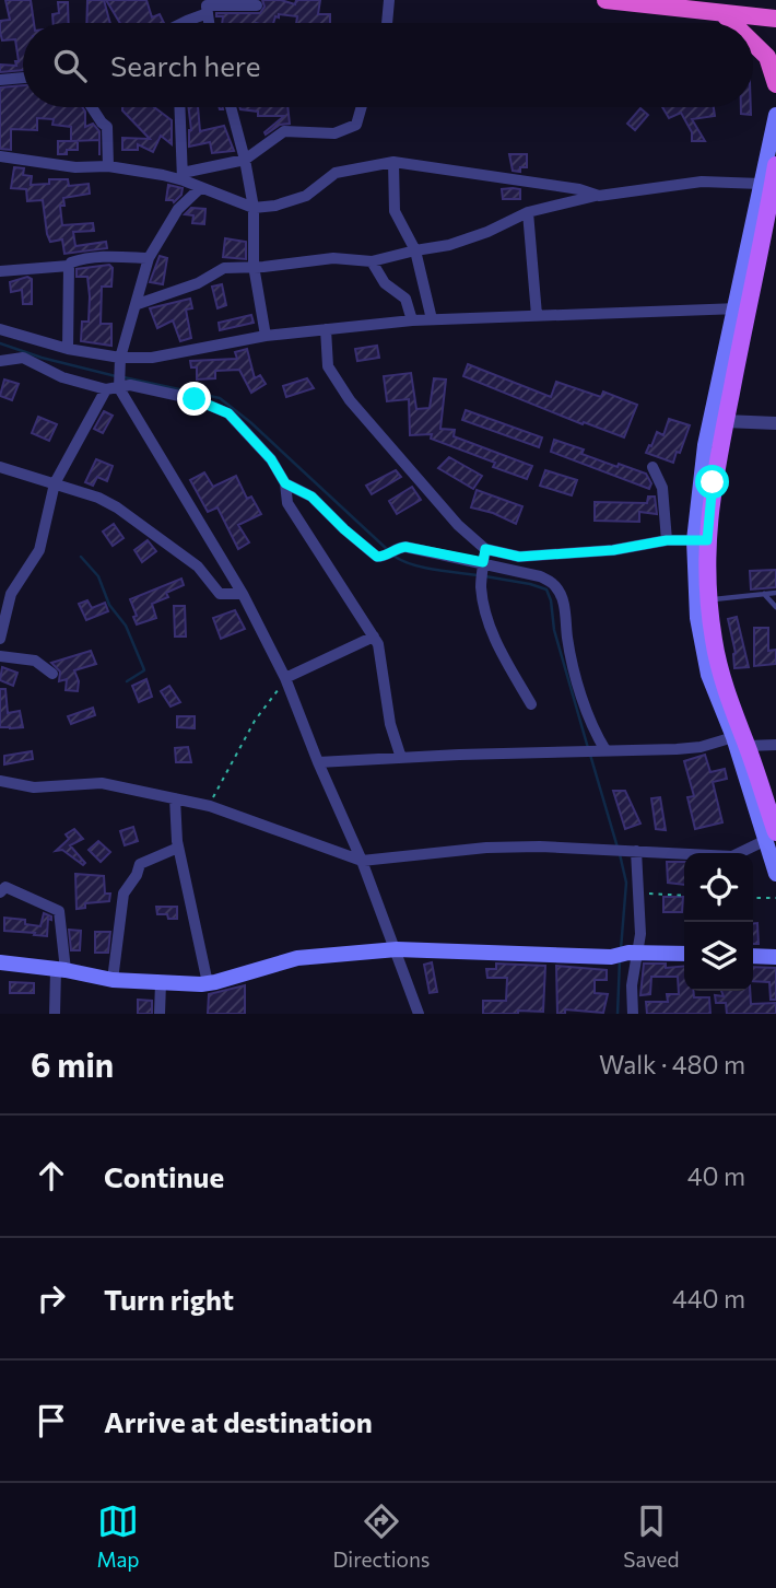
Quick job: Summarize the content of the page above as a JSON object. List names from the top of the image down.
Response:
{
  "page": {
    "search": "Search here",
    "heading": ["6 min", "Walk · 480 m"],
    "list": [
      ["Continue", "40 m"],
      ["Turn right", "440 m"],
      "Arrive at destination"
    ],
    "nav": ["Map", "Directions", "Saved"]
  }
}
